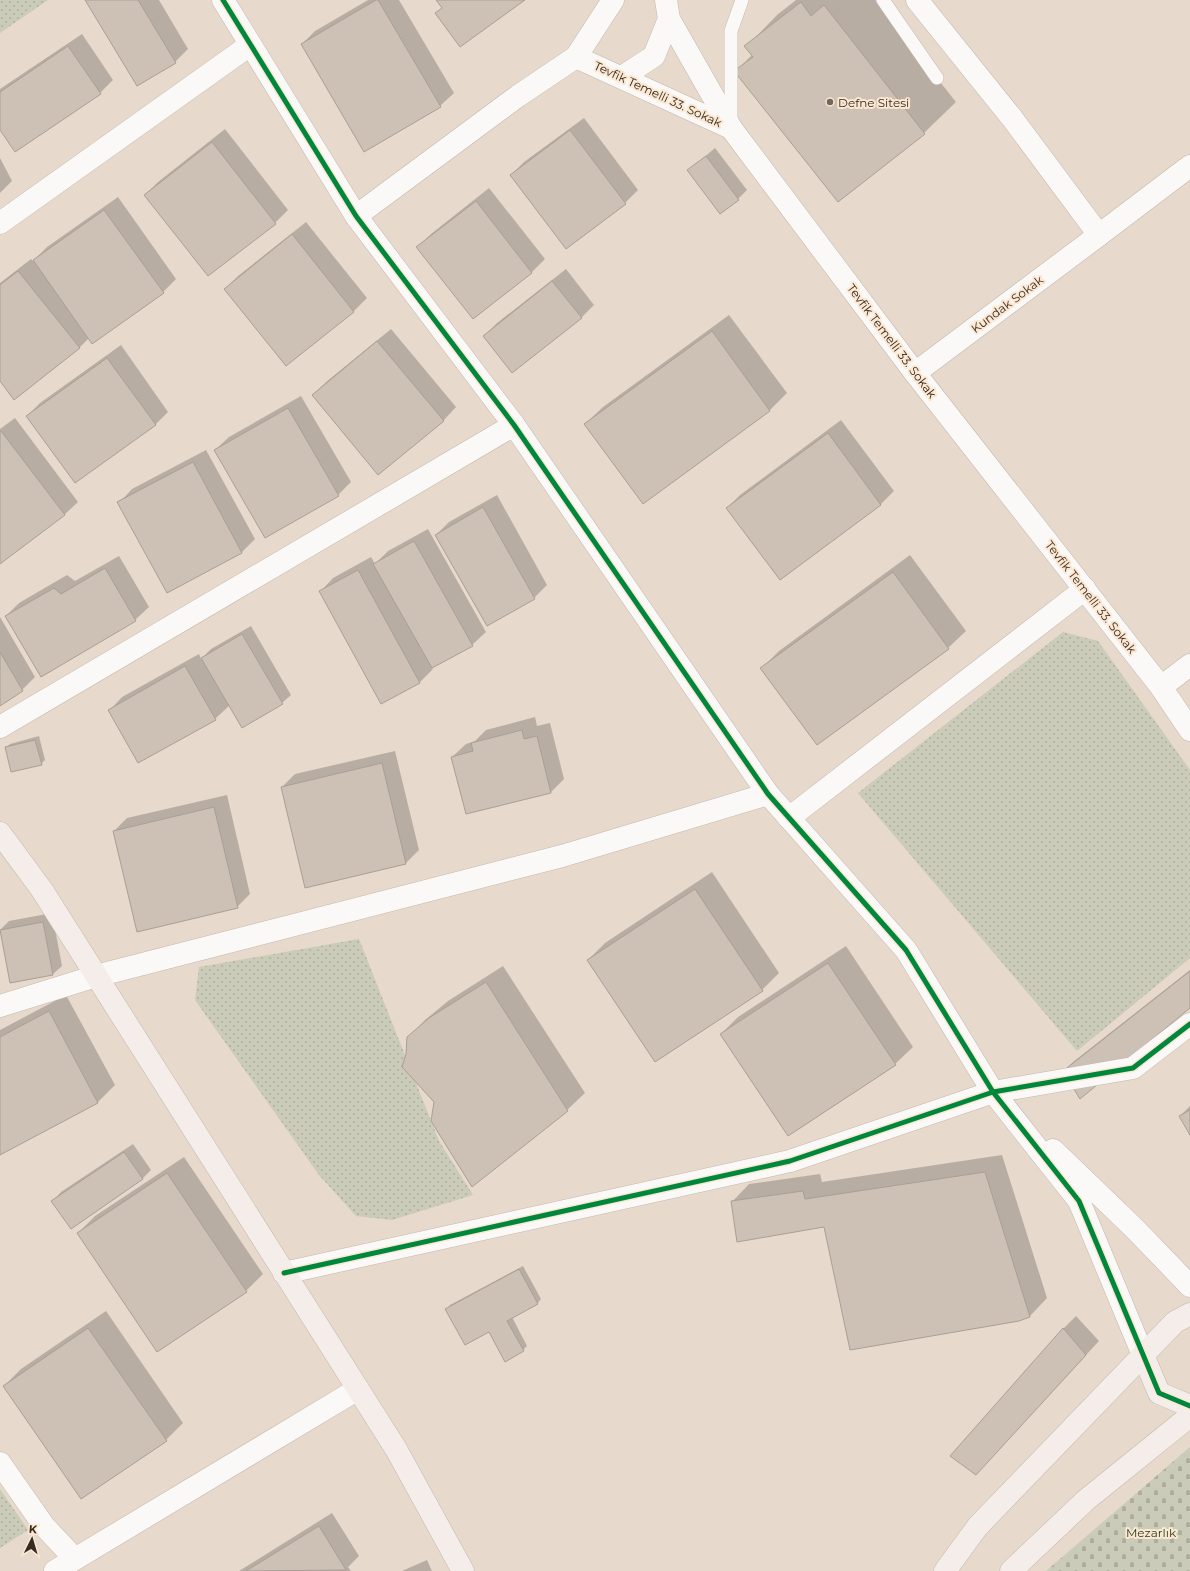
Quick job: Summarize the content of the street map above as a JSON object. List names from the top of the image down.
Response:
{
  "streets": {
    "street": ["Tevfik Temelli 33. Sokak", "Kundak Sokak"]
  },
  "crossings": [
    ["Tevfik Temelli 33. Sokak", "Kundak Sokak"]
  ],
  "parks": ["Mezarlık"],
  "places": ["Defne Sitesi"],
  "north": "top"
}
